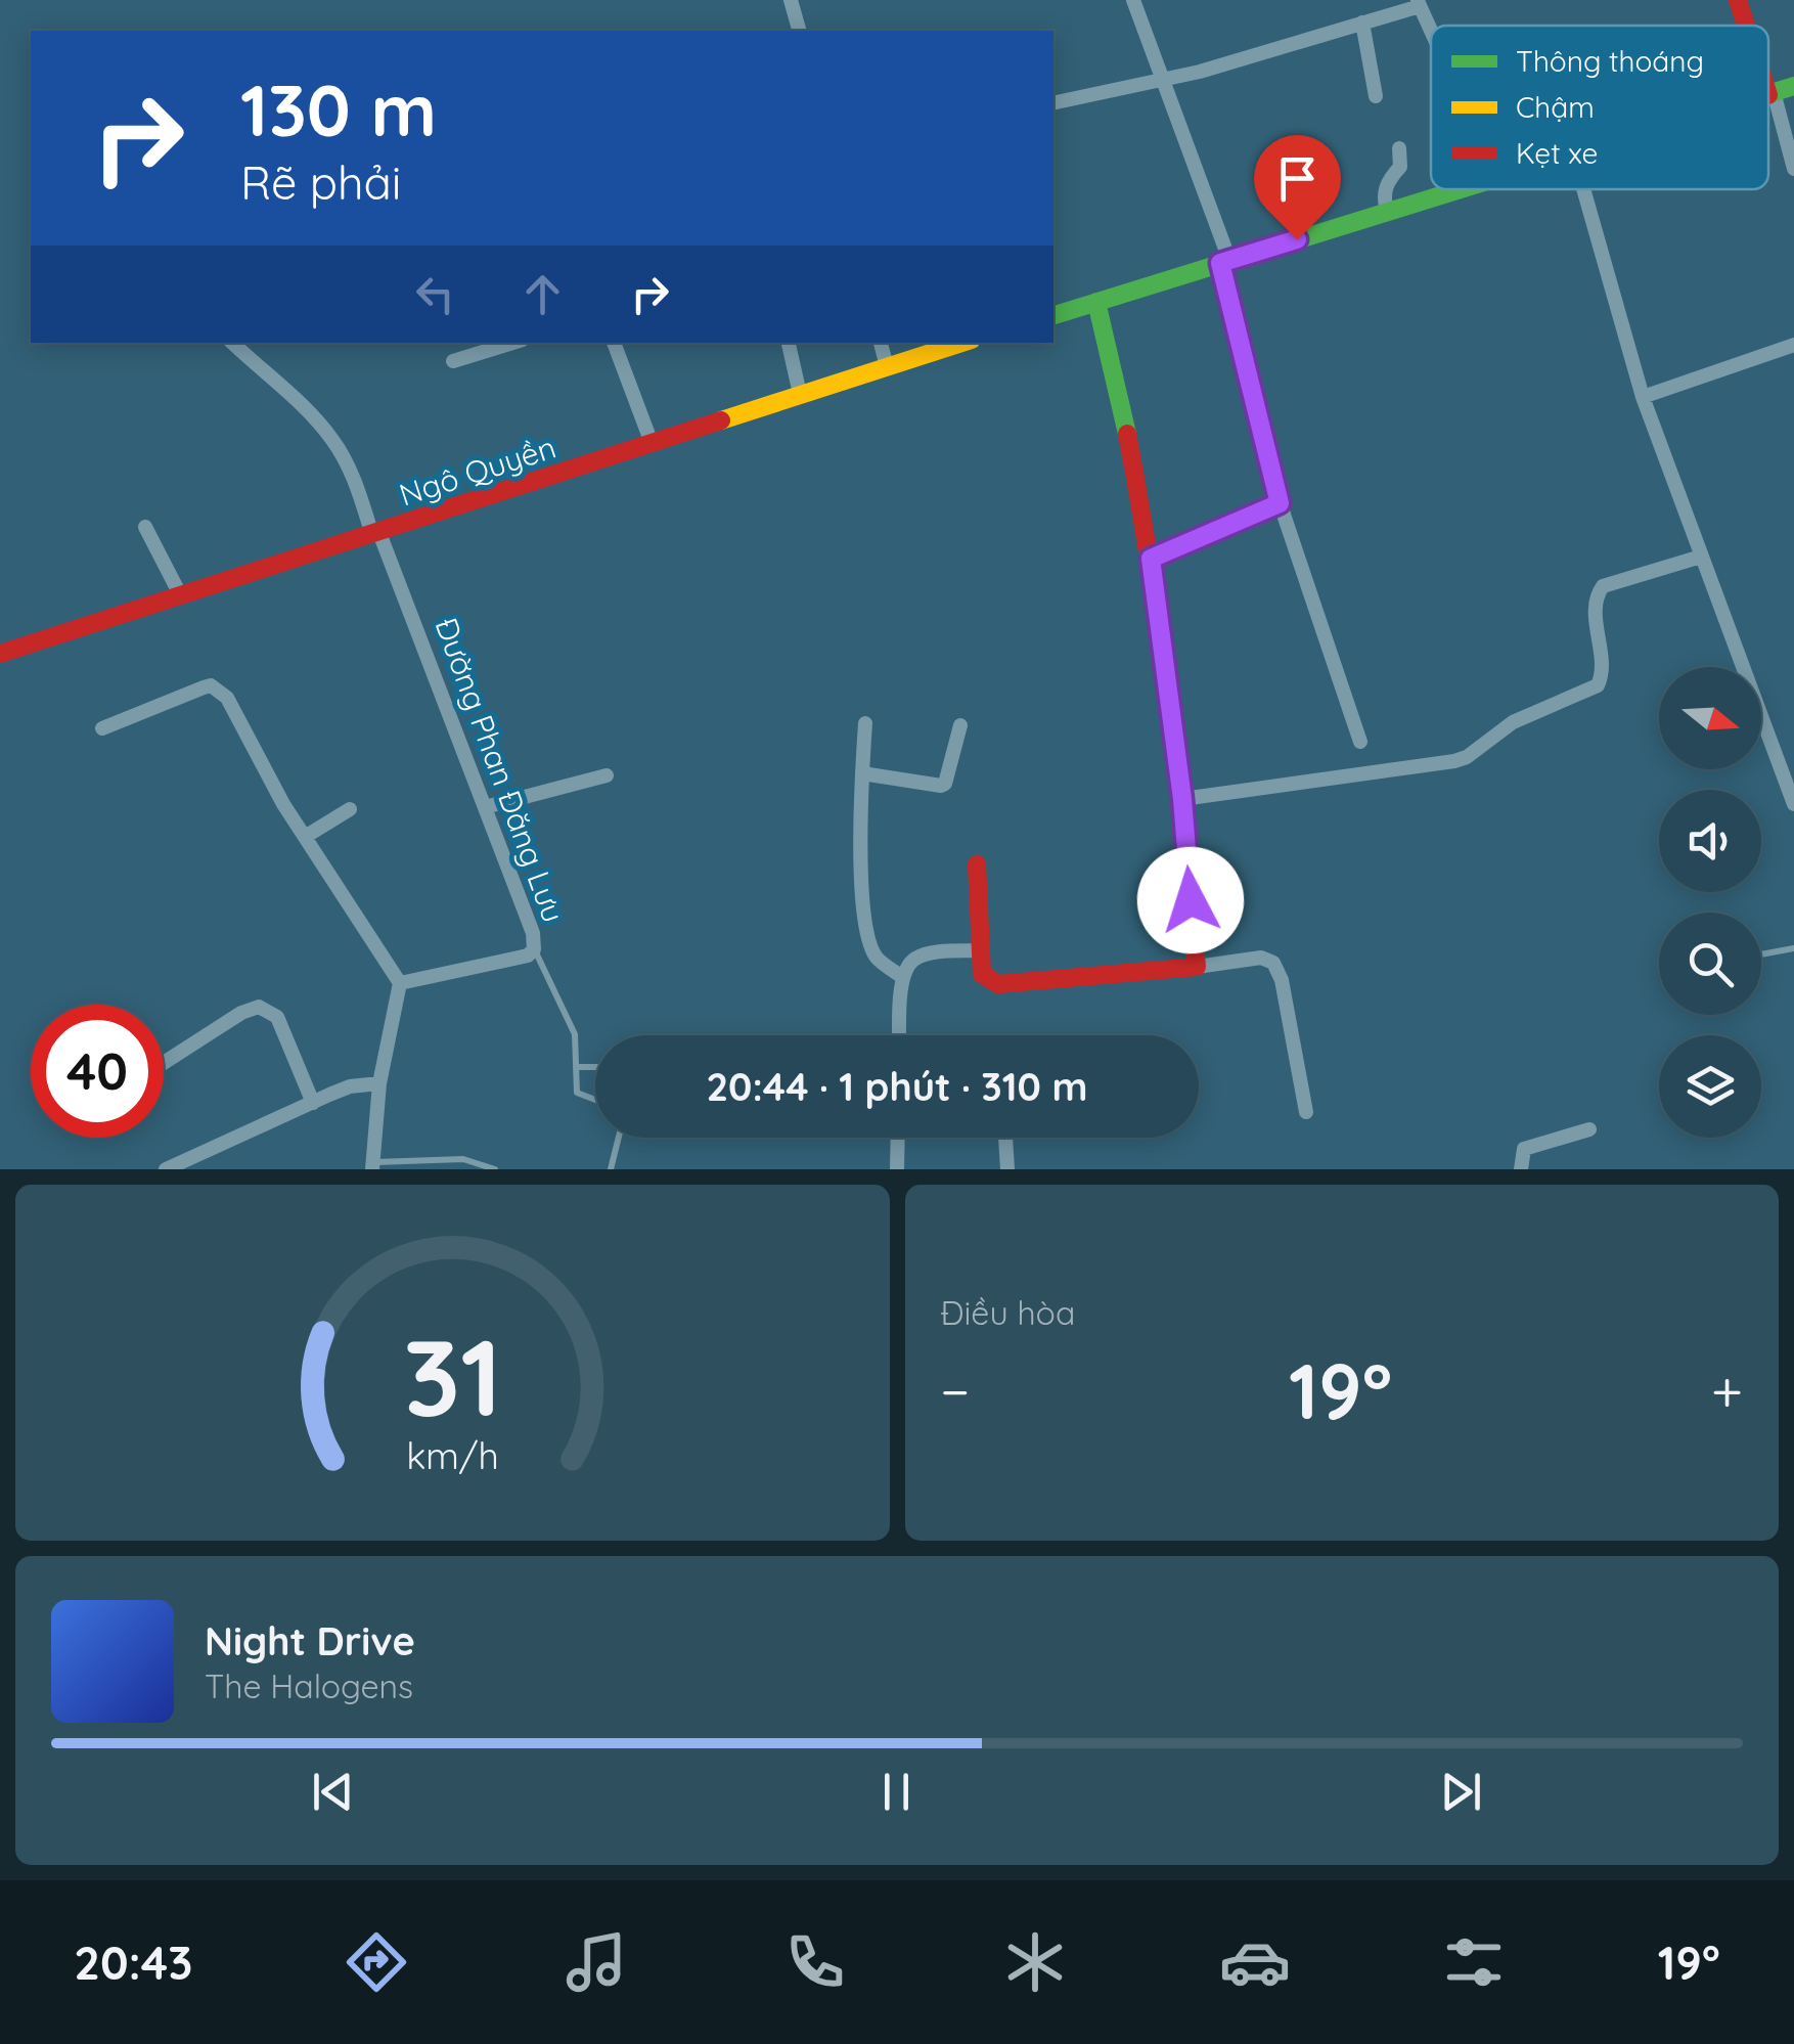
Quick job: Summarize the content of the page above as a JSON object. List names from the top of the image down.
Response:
{
  "streets": {
    "street": ["Ngô Quyền", "Đường Phan Đăng Lưu"]
  },
  "crossings": [
    ["Ngô Quyền", "Đường Phan Đăng Lưu"]
  ],
  "legend": ["Thông thoáng", "Chậm", "Kẹt xe"],
  "north": "right",
  "page": {
    "turn": ["130 m", "Rẽ phải"],
    "limit": "40",
    "trip": "20:44 · 1 phút · 310 m",
    "tile": "Điều hòa",
    "heat": ["−", "19°", "+"],
    "song": ["Night Drive", "The Halogens"],
    "tabs": ["20:43", "19°"],
    "gauge": ["31", "km/h"]
  }
}
